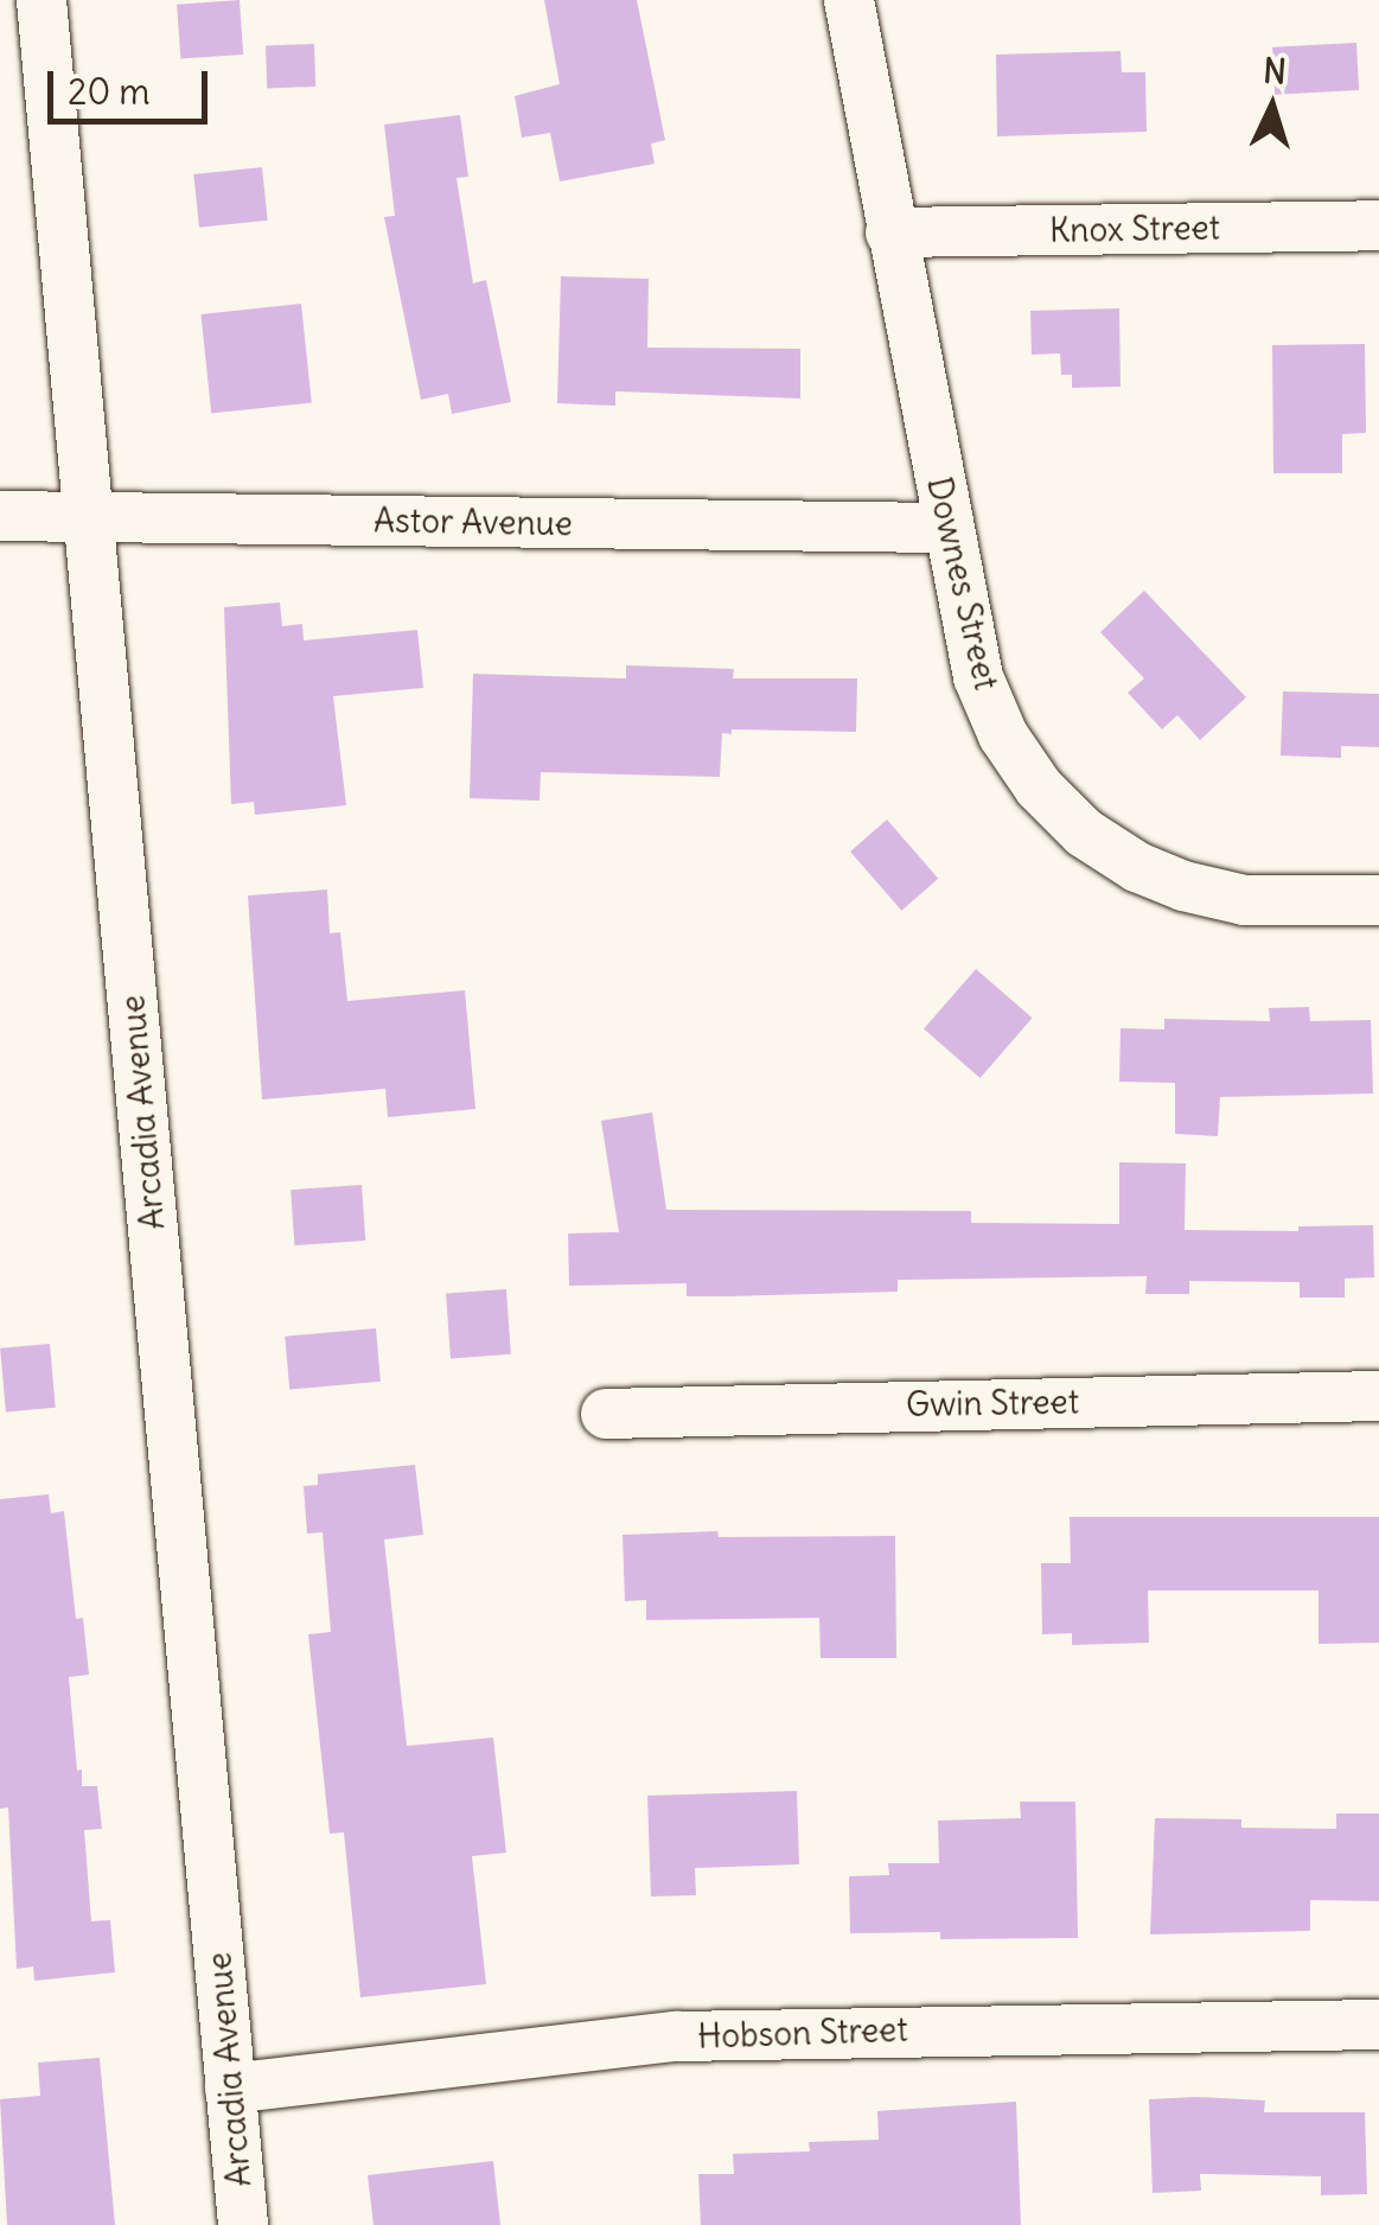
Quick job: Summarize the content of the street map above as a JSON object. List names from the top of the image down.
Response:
{
  "streets": {
    "street": [
      "Knox Street",
      "Astor Avenue",
      "Downes Street",
      "Arcadia Avenue",
      "Gwin Street",
      "Hobson Street"
    ]
  },
  "crossings": [
    ["Knox Street", "Downes Street"],
    ["Astor Avenue", "Downes Street"],
    ["Astor Avenue", "Arcadia Avenue"],
    ["Arcadia Avenue", "Hobson Street"]
  ],
  "scale_bar": "20 m",
  "north": "top"
}
